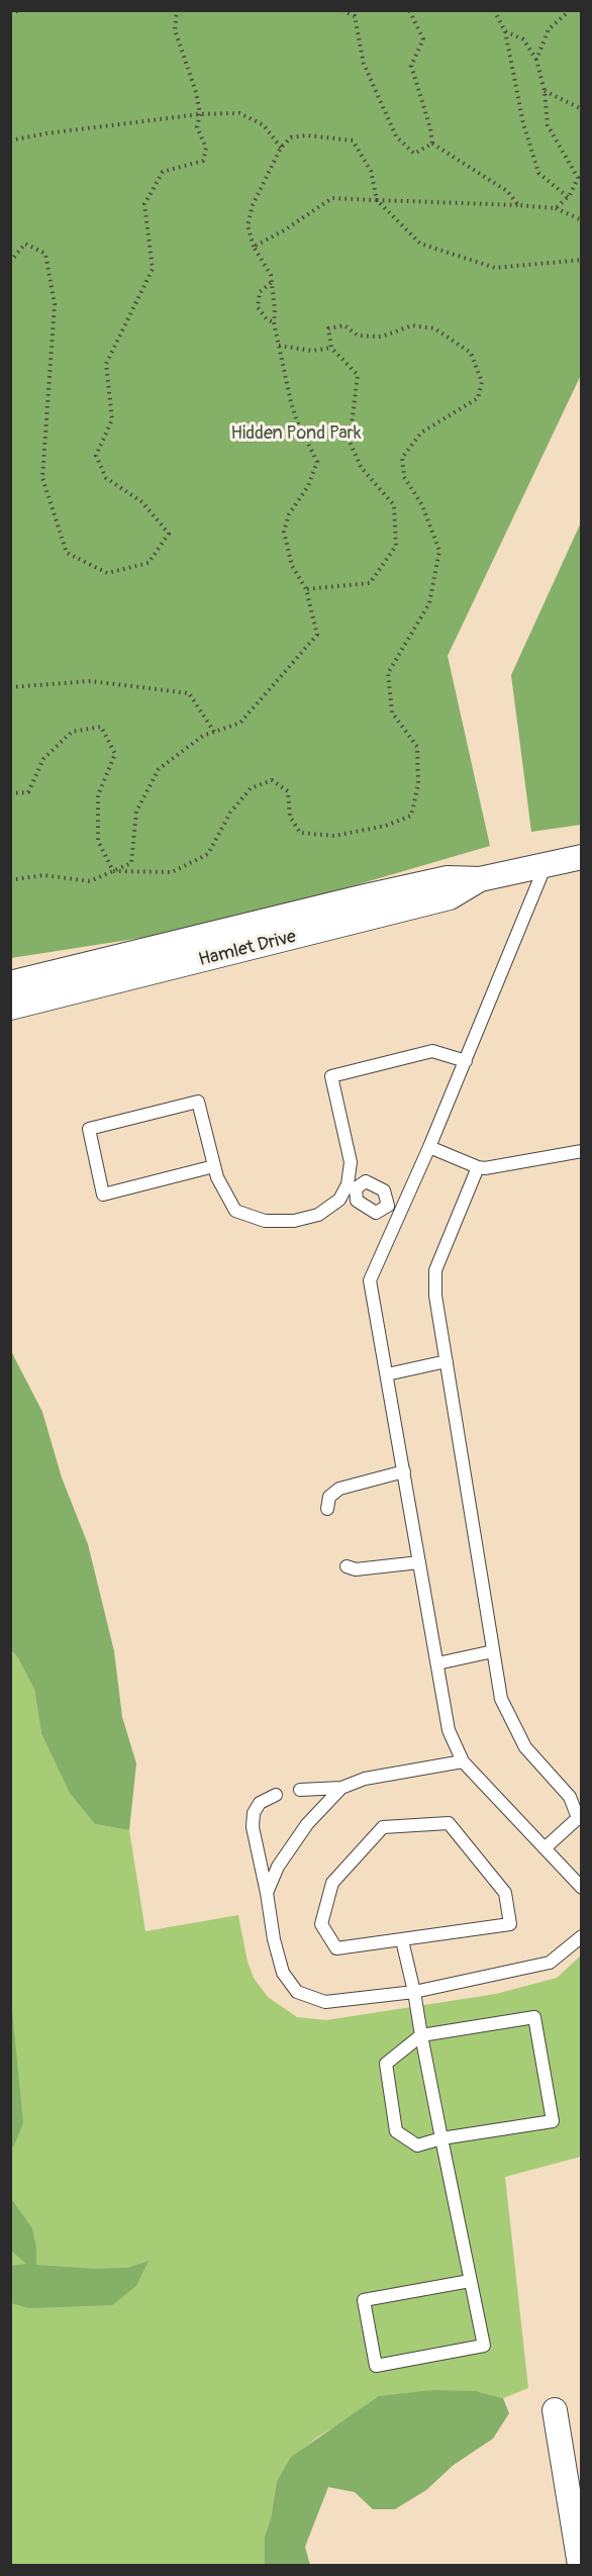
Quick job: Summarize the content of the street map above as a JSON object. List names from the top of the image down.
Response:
{
  "streets": {
    "street": ["Hamlet Drive"]
  },
  "parks": ["Hidden Pond Park"]
}
